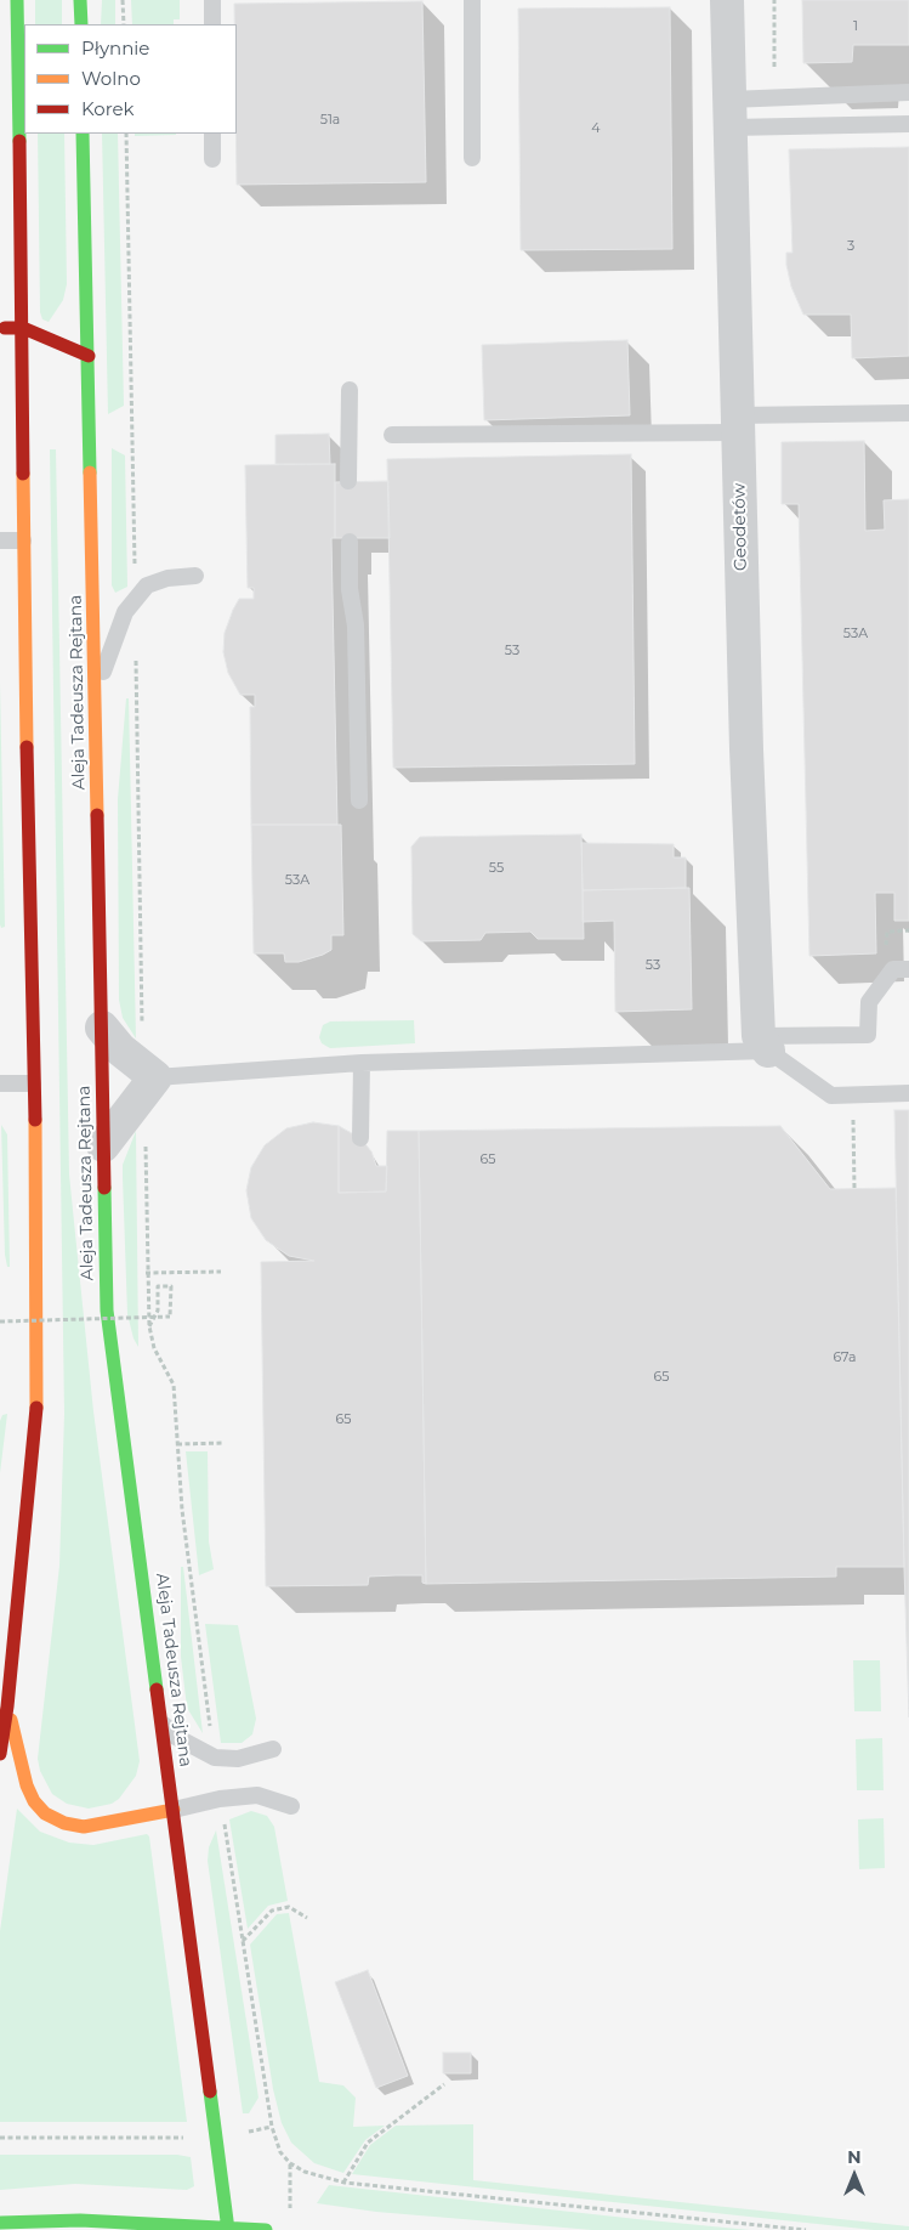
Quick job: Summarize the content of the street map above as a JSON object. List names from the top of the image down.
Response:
{
  "streets": {
    "main road": ["Aleja Tadeusza Rejtana"],
    "street": ["Geodetów"]
  },
  "house_numbers": [
    "1",
    "51a",
    "4",
    "3",
    "53A",
    "53",
    "55",
    "53A",
    "53",
    "65",
    "67a",
    "65",
    "65"
  ],
  "legend": ["Płynnie", "Wolno", "Korek"],
  "north": "top"
}
